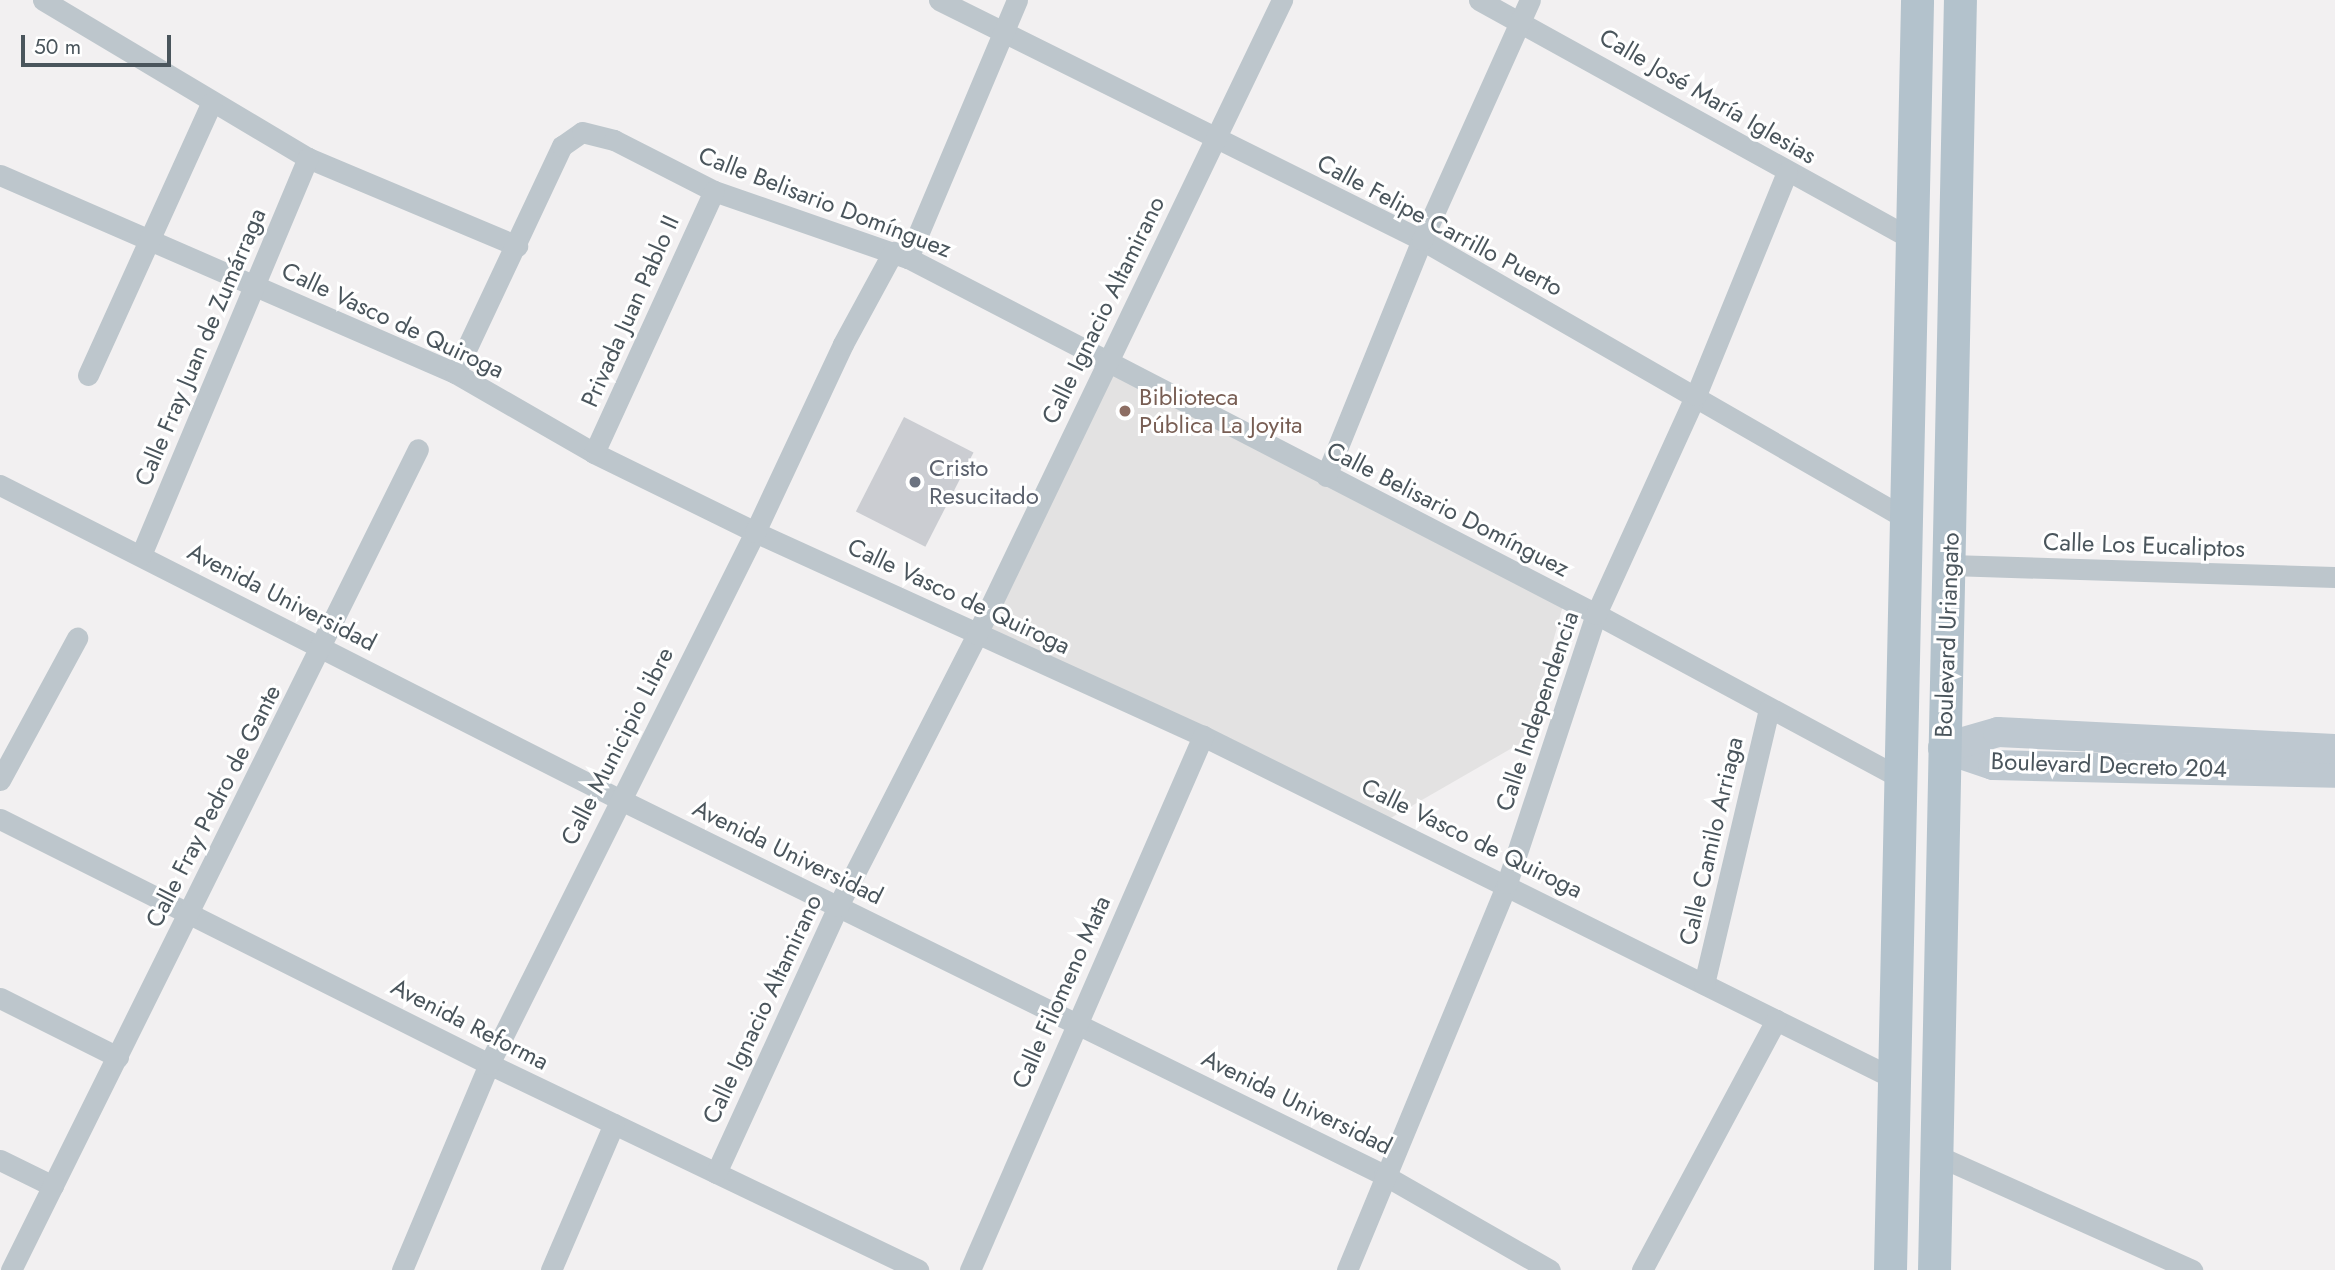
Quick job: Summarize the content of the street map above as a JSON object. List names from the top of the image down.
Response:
{
  "streets": {
    "main road": ["Boulevard Uriangato"],
    "street": [
      "Calle José María Iglesias",
      "Calle Belisario Domínguez",
      "Calle Felipe Carrillo Puerto",
      "Calle Ignacio Altamirano",
      "Privada Juan Pablo II",
      "Calle Vasco de Quiroga",
      "Calle Fray Juan de Zumárraga",
      "Calle Los Eucaliptos",
      "Avenida Universidad",
      "Calle Independencia",
      "Calle Municipio Libre",
      "Boulevard Decreto 204",
      "Calle Fray Pedro de Gante",
      "Calle Camilo Arriaga",
      "Calle Filomeno Mata",
      "Avenida Reforma"
    ]
  },
  "crossings": [
    ["Calle José María Iglesias", "Boulevard Uriangato"],
    ["Calle José María Iglesias", "Calle Independencia"],
    ["Calle Belisario Domínguez", "Calle Ignacio Altamirano"],
    ["Calle Belisario Domínguez", "Privada Juan Pablo II"],
    ["Calle Belisario Domínguez", "Boulevard Uriangato"],
    ["Calle Belisario Domínguez", "Calle Independencia"],
    ["Calle Belisario Domínguez", "Calle Municipio Libre"],
    ["Calle Belisario Domínguez", "Calle Camilo Arriaga"],
    ["Calle Felipe Carrillo Puerto", "Calle Ignacio Altamirano"],
    ["Calle Felipe Carrillo Puerto", "Boulevard Uriangato"],
    ["Calle Felipe Carrillo Puerto", "Calle Independencia"],
    ["Calle Felipe Carrillo Puerto", "Calle Municipio Libre"],
    ["Calle Ignacio Altamirano", "Calle Vasco de Quiroga"],
    ["Calle Ignacio Altamirano", "Avenida Universidad"],
    ["Calle Ignacio Altamirano", "Avenida Reforma"],
    ["Privada Juan Pablo II", "Calle Vasco de Quiroga"],
    ["Calle Vasco de Quiroga", "Calle Fray Juan de Zumárraga"],
    ["Calle Vasco de Quiroga", "Boulevard Uriangato"],
    ["Calle Vasco de Quiroga", "Calle Independencia"],
    ["Calle Vasco de Quiroga", "Calle Municipio Libre"],
    ["Calle Vasco de Quiroga", "Calle Camilo Arriaga"],
    ["Calle Vasco de Quiroga", "Calle Filomeno Mata"],
    ["Calle Fray Juan de Zumárraga", "Avenida Universidad"],
    ["Calle Los Eucaliptos", "Boulevard Uriangato"],
    ["Avenida Universidad", "Calle Independencia"],
    ["Avenida Universidad", "Calle Municipio Libre"],
    ["Avenida Universidad", "Calle Fray Pedro de Gante"],
    ["Avenida Universidad", "Calle Filomeno Mata"],
    ["Boulevard Uriangato", "Boulevard Decreto 204"],
    ["Calle Municipio Libre", "Avenida Reforma"],
    ["Calle Fray Pedro de Gante", "Avenida Reforma"]
  ],
  "places": ["Biblioteca Pública La Joyita", "Cristo Resucitado"],
  "scale_bar": "50 m"
}
